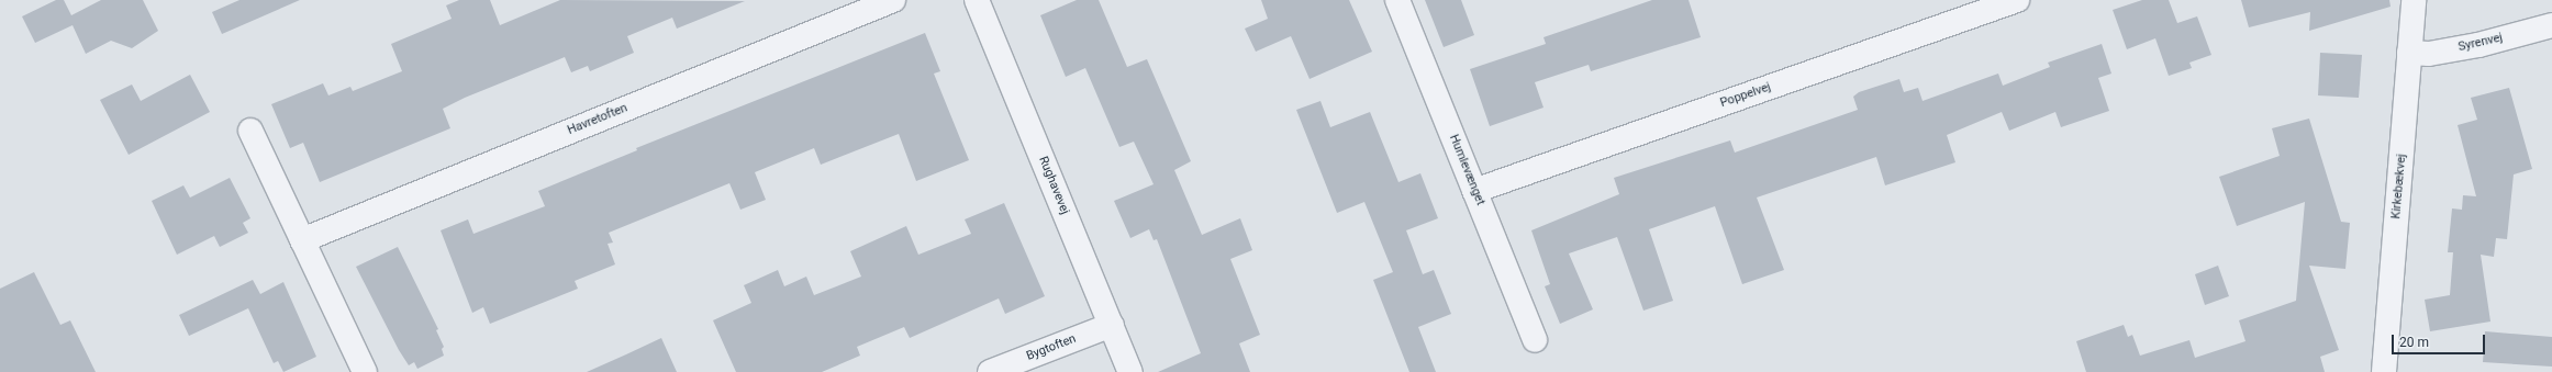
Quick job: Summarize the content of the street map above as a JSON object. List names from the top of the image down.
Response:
{
  "streets": {
    "street": [
      "Syrenvej",
      "Poppelvej",
      "Havretoften",
      "Humlevænget",
      "Rughavevej",
      "Kirkebækvej",
      "Bygtoften"
    ]
  },
  "crossings": [
    ["Syrenvej", "Kirkebækvej"],
    ["Poppelvej", "Humlevænget"],
    ["Rughavevej", "Bygtoften"]
  ],
  "scale_bar": "20 m"
}
